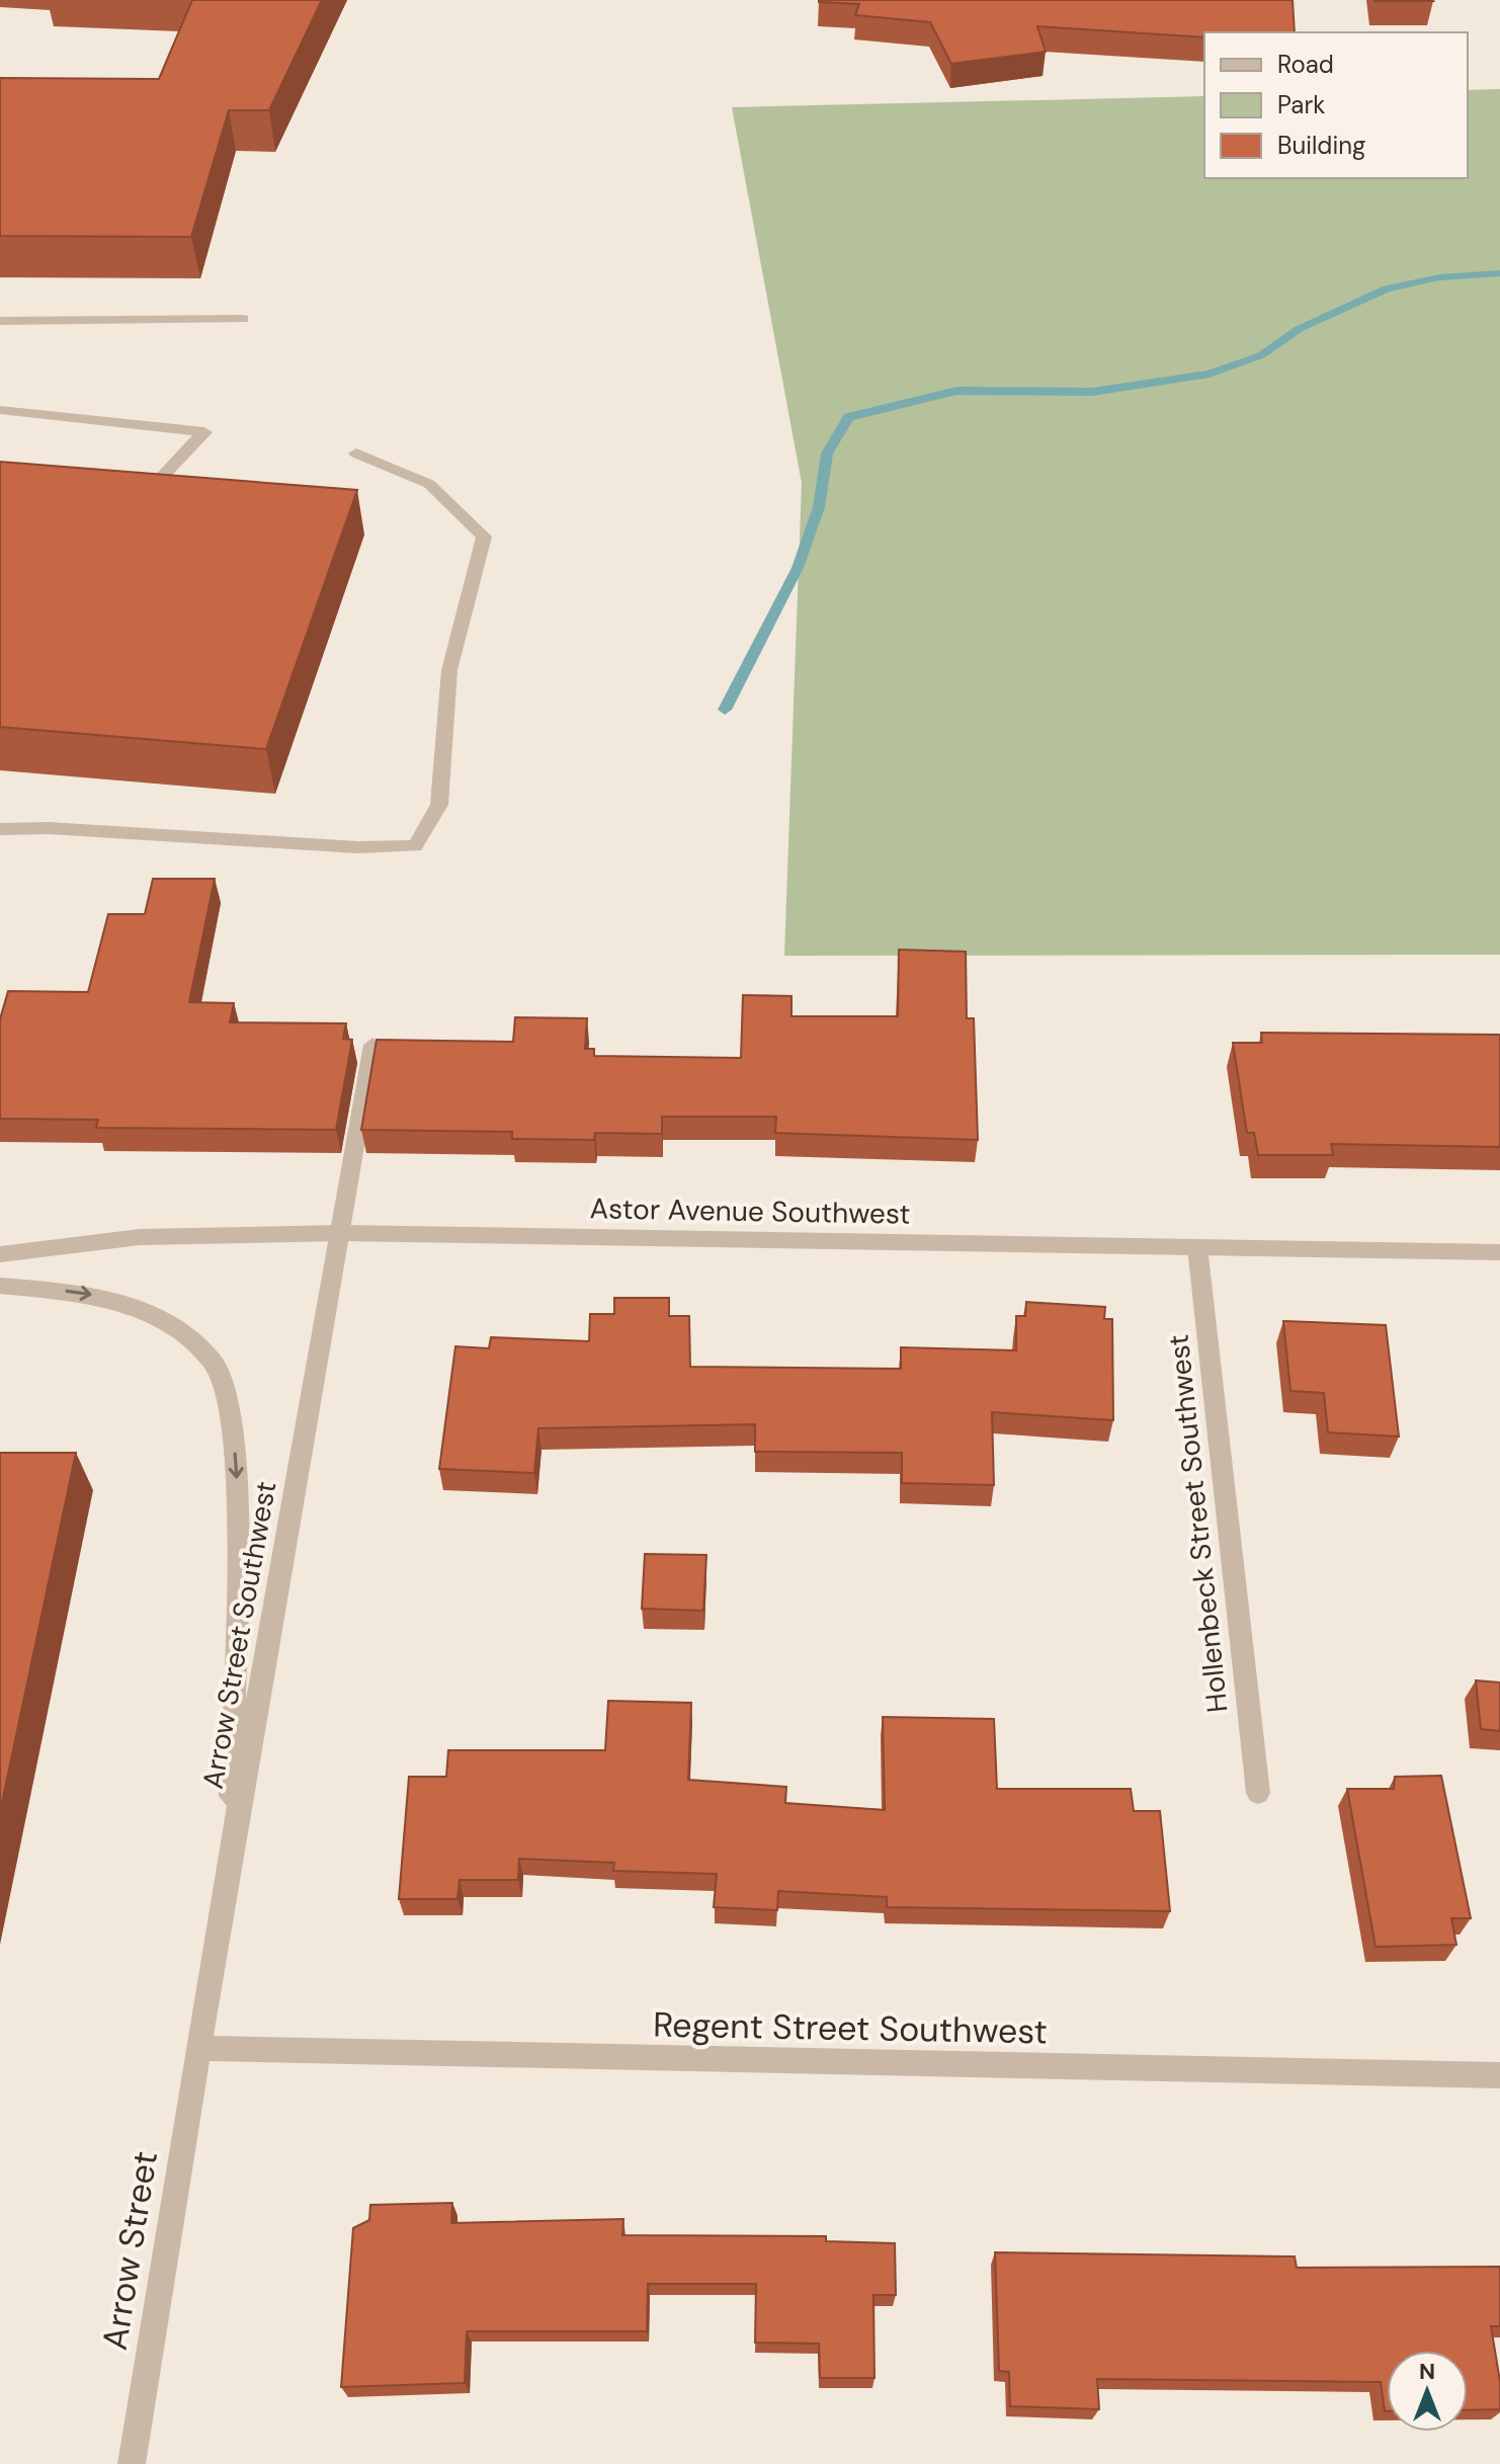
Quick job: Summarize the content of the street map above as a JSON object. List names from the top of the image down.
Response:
{
  "streets": {
    "street": [
      "Astor Avenue Southwest",
      "Hollenbeck Street Southwest",
      "Arrow Street Southwest",
      "Regent Street Southwest",
      "Arrow Street"
    ]
  },
  "crossings": [
    ["Astor Avenue Southwest", "Hollenbeck Street Southwest"],
    ["Astor Avenue Southwest", "Arrow Street Southwest"],
    ["Arrow Street Southwest", "Regent Street Southwest"],
    ["Arrow Street Southwest", "Arrow Street"],
    ["Regent Street Southwest", "Arrow Street"]
  ],
  "legend": ["Road", "Park", "Building"],
  "north": "top"
}
